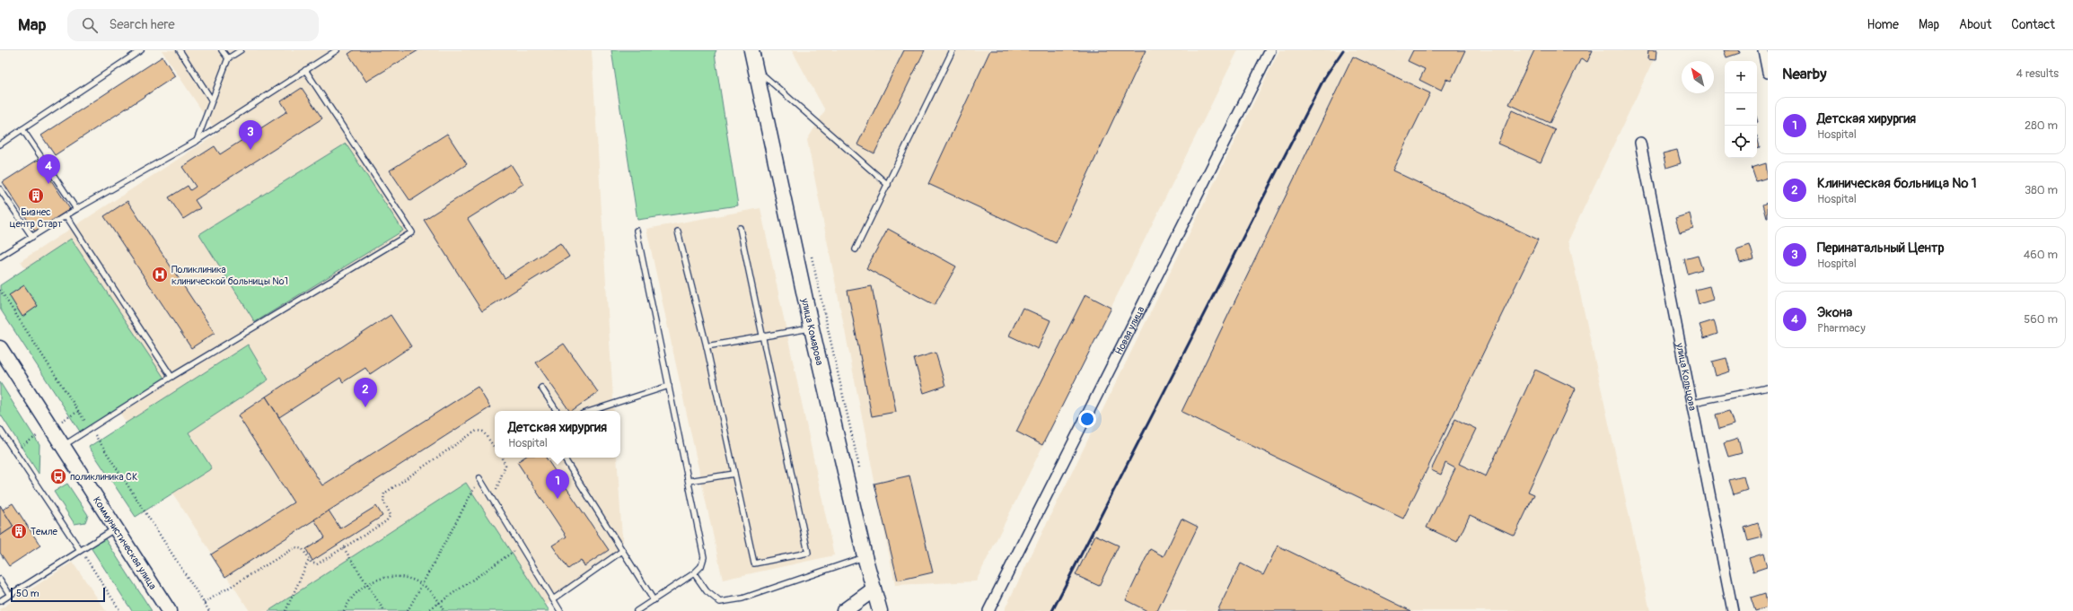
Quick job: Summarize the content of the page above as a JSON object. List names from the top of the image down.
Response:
{
  "streets": {
    "street": [
      "Новая улица",
      "улица Комарова",
      "улица Кольцова",
      "Коммунистическая улица"
    ]
  },
  "places": {
    "building": ["Бизнес центр Старт", "Темле"],
    "hospital": ["Поликлиника клинической больницы №1"],
    "bus stop": ["поликлиника СК"]
  },
  "scale_bar": "50 m",
  "north": "top left",
  "page": {
    "header": "Map",
    "search": "Search here",
    "nav": [
      "Home",
      "Map",
      "About",
      "Contact"
    ],
    "heading": ["Nearby", "4 results"],
    "map_buttons": ["+", "−"],
    "list": [
      {
        "mark": "1",
        "name": "Детская хирургия",
        "note": "Hospital",
        "value": "280 m"
      },
      {
        "mark": "2",
        "name": "Клиническая больница № 1",
        "note": "Hospital",
        "value": "380 m"
      },
      {
        "mark": "3",
        "name": "Перинатальный Центр",
        "note": "Hospital",
        "value": "460 m"
      },
      {
        "mark": "4",
        "name": "Экона",
        "note": "Pharmacy",
        "value": "560 m"
      }
    ],
    "pins": [
      "3",
      "4",
      "2",
      "1"
    ],
    "popup": ["Детская хирургия", "Hospital"],
    "scale": "50 m"
  }
}
